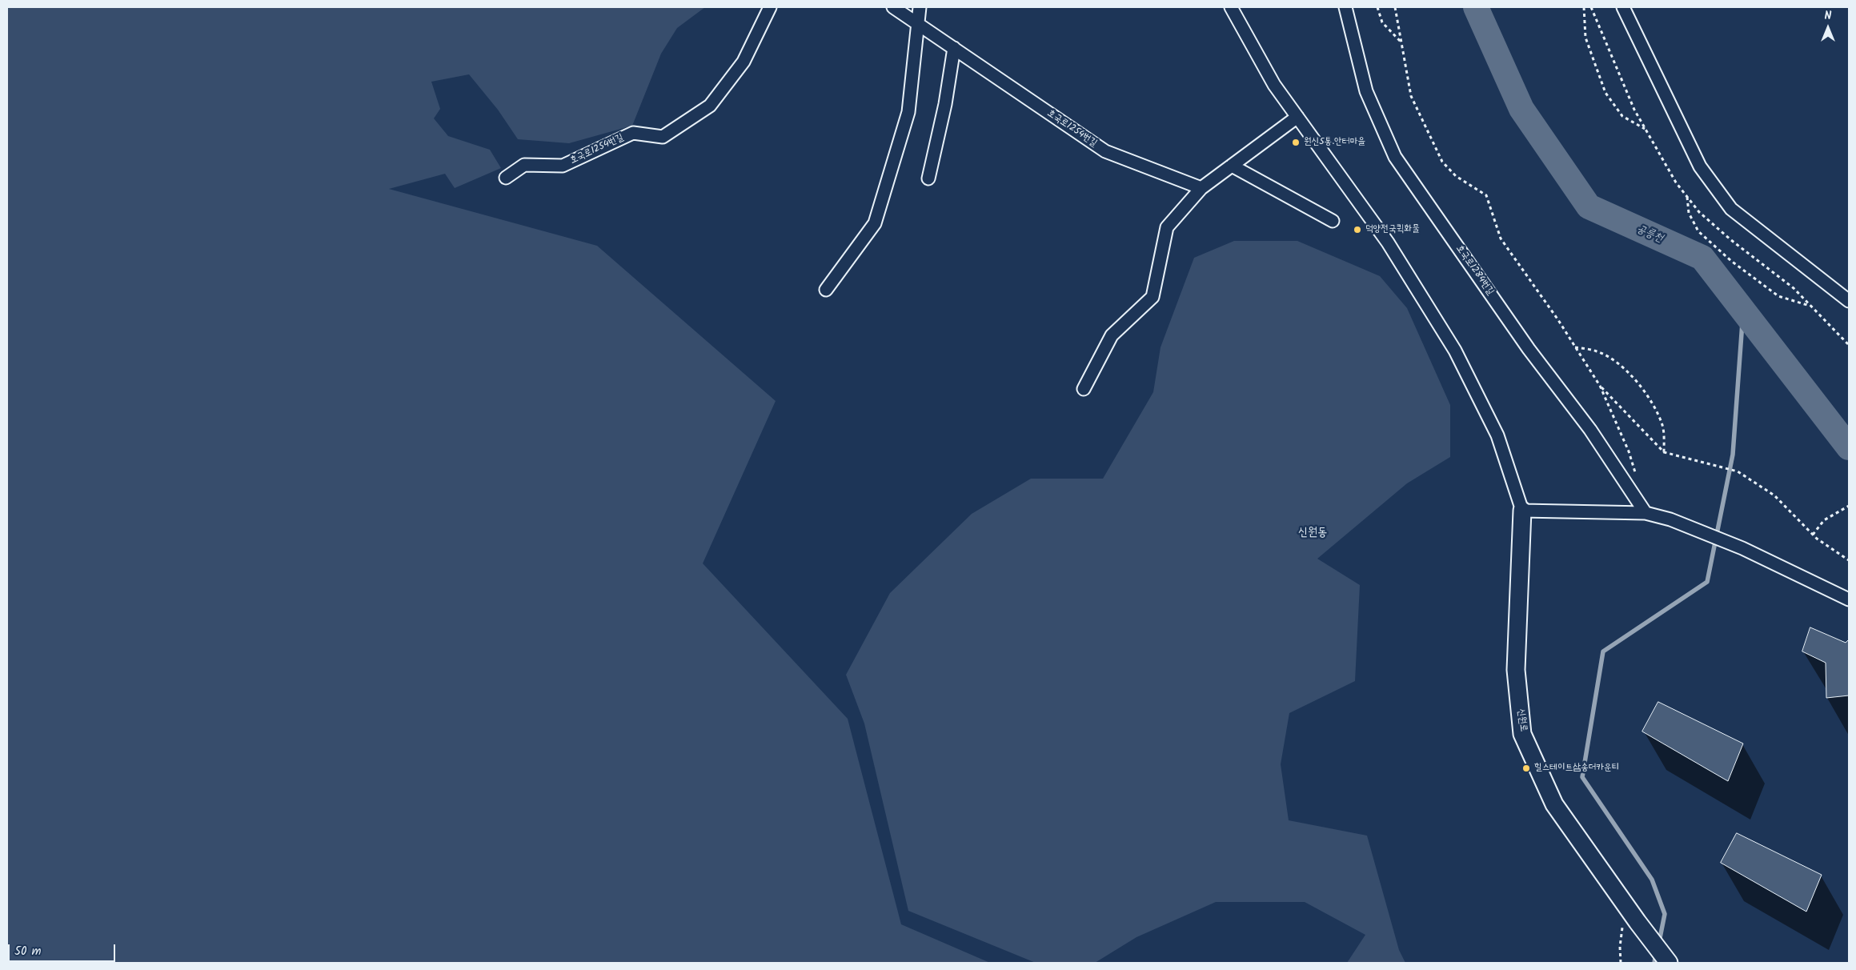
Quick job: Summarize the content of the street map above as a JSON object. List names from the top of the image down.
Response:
{
  "streets": {
    "street": ["호국로1254번길", "호국로1284번길", "신원로"]
  },
  "districts": ["신원동"],
  "water": ["공릉천"],
  "places": ["원신5통.안터마을", "덕양전국퀵화물", "힐스테이트삼송더카운티"],
  "scale_bar": "50 m",
  "north": "top"
}
